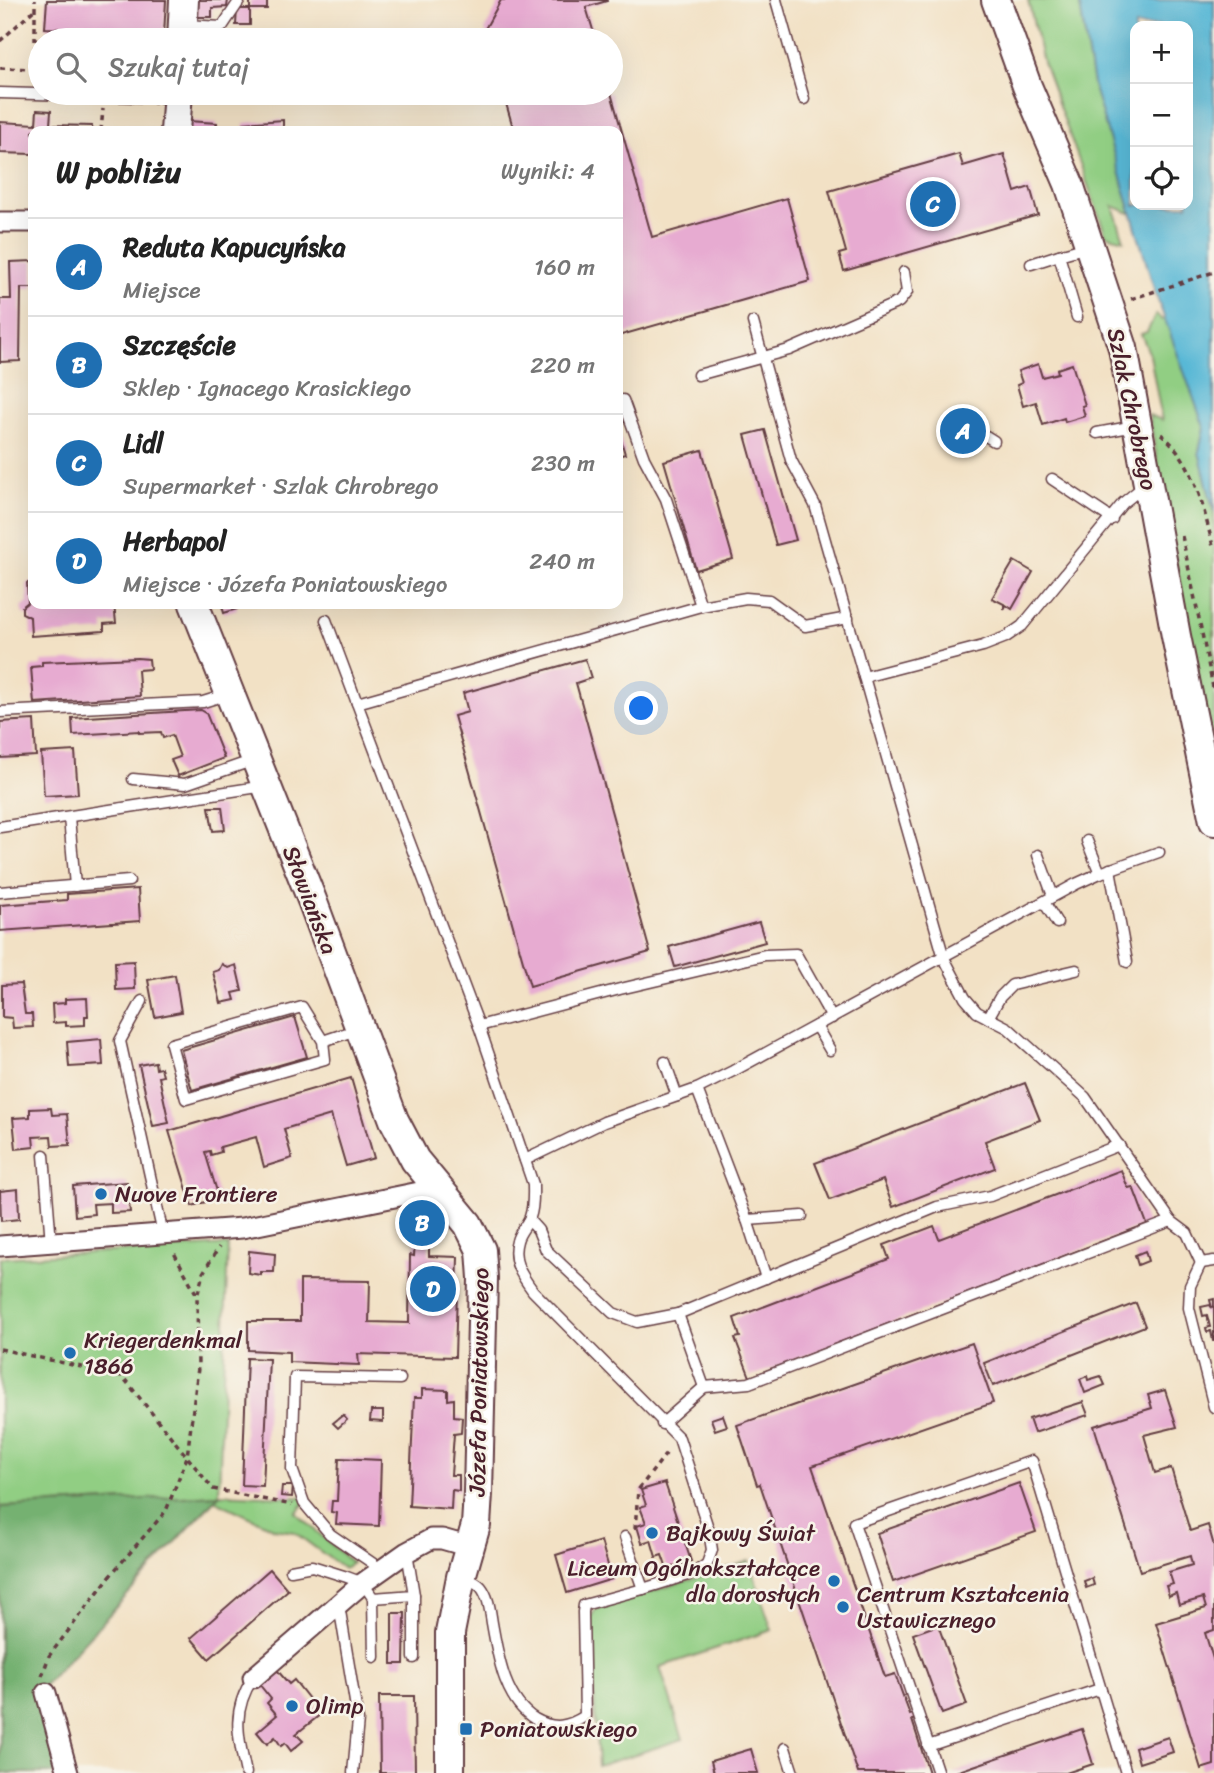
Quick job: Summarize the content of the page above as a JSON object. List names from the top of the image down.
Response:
{
  "streets": {
    "street": ["Szlak Chrobrego", "Słowiańska", "Józefa Poniatowskiego"]
  },
  "crossings": [
    ["Słowiańska", "Józefa Poniatowskiego"]
  ],
  "places": {
    "other": [
      "Nuove Frontiere",
      "Kriegerdenkmal 1866",
      "Bajkowy Świat",
      "Liceum Ogólnokształcące dla dorosłych",
      "Centrum Kształcenia Ustawicznego",
      "Olimp"
    ],
    "transit": ["Poniatowskiego"]
  },
  "page": {
    "map_buttons": ["+", "−"],
    "search": "Szukaj tutaj",
    "heading": ["W pobliżu", "Wyniki: 4"],
    "pins": [
      "C",
      "A",
      "B",
      "D"
    ],
    "list": [
      {
        "mark": "A",
        "name": "Reduta Kapucyńska",
        "note": "Miejsce",
        "value": "160 m"
      },
      {
        "mark": "B",
        "name": "Szczęście",
        "note": "Sklep · Ignacego Krasickiego",
        "value": "220 m"
      },
      {
        "mark": "C",
        "name": "Lidl",
        "note": "Supermarket · Szlak Chrobrego",
        "value": "230 m"
      },
      {
        "mark": "D",
        "name": "Herbapol",
        "note": "Miejsce · Józefa Poniatowskiego",
        "value": "240 m"
      }
    ]
  }
}
